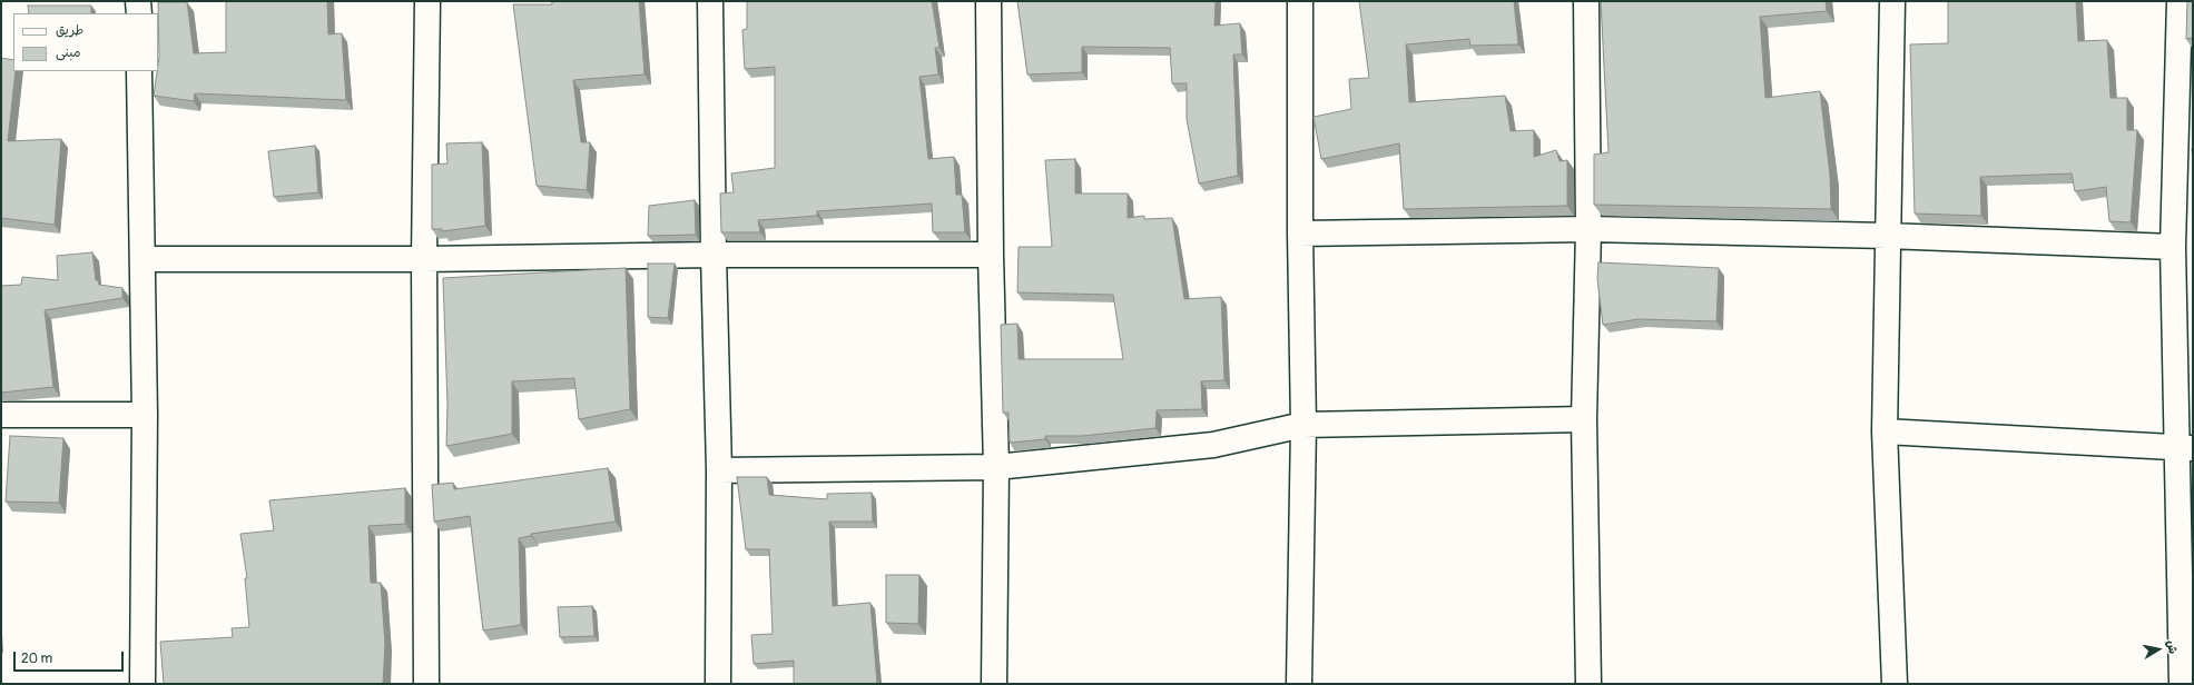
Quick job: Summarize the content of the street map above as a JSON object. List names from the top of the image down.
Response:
{
  "legend": ["طريق", "مبنى"],
  "scale_bar": "20 m",
  "north": "right"
}
